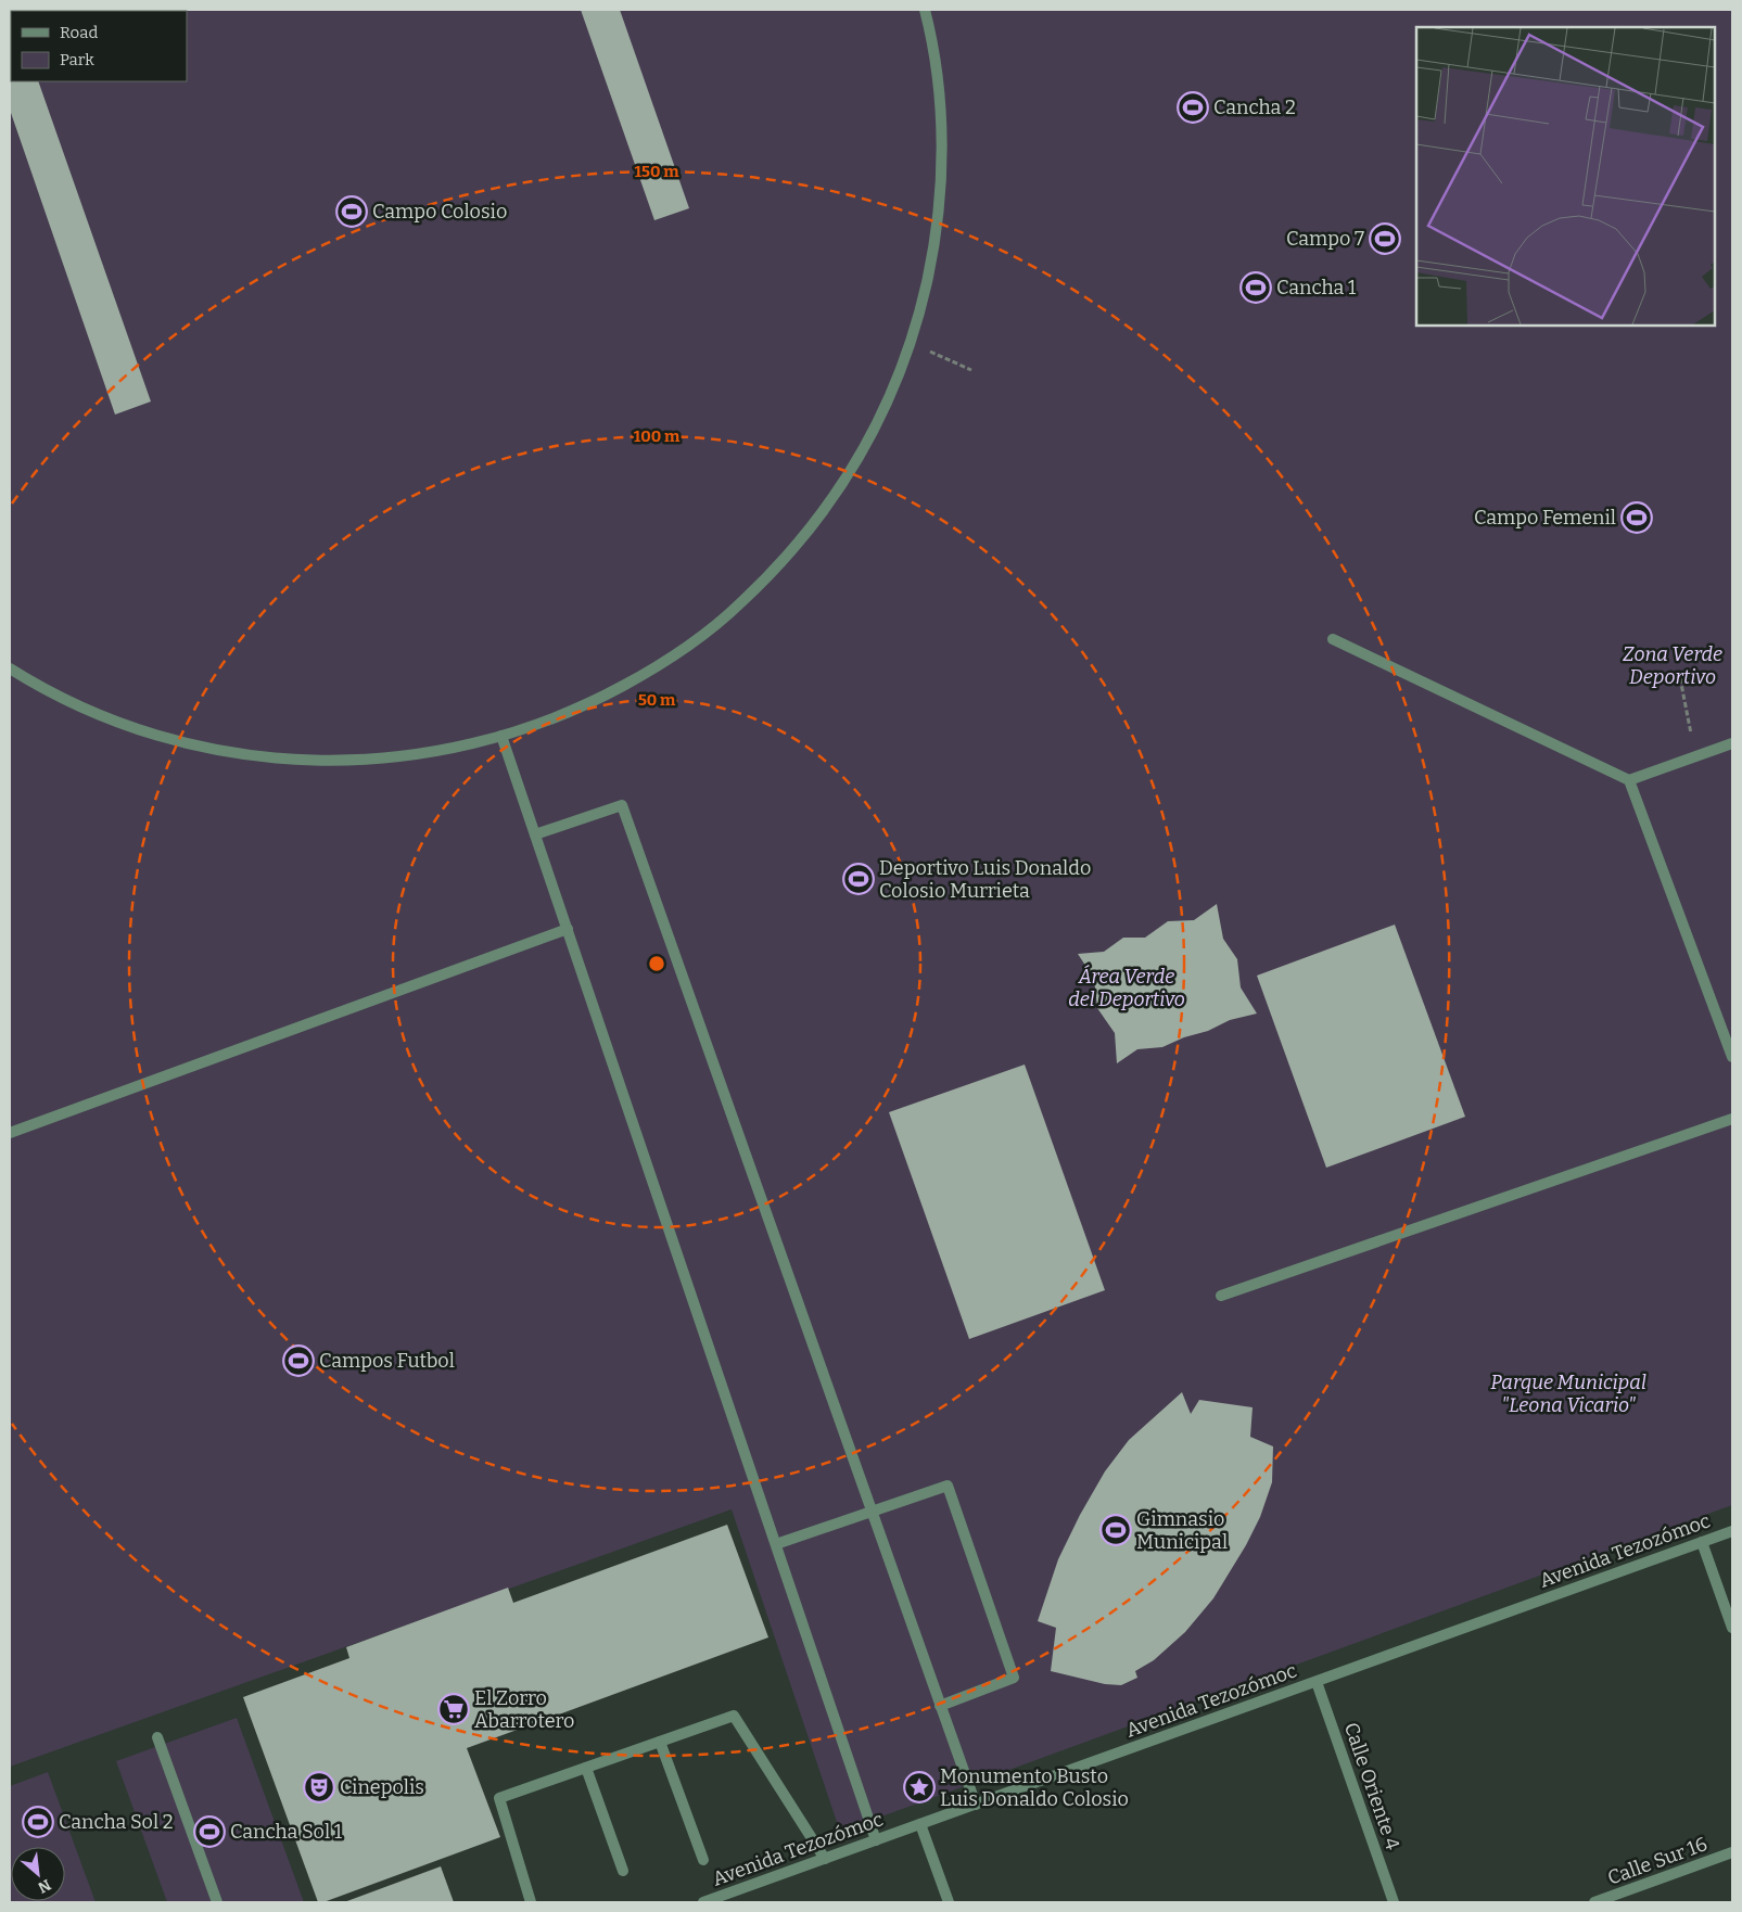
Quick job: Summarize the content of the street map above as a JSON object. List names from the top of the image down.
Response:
{
  "streets": {
    "street": ["Avenida Tezozómoc", "Calle Oriente 4", "Calle Sur 16"]
  },
  "crossings": [
    ["Avenida Tezozómoc", "Calle Oriente 4"]
  ],
  "parks": ["Zona Verde Deportivo", "Área Verde del Deportivo", "Parque Municipal \"Leona Vicario\""],
  "places": {
    "sports": [
      "Cancha 2",
      "Campo Colosio",
      "Campo 7",
      "Cancha 1",
      "Campo Femenil",
      "Deportivo Luis Donaldo Colosio Murrieta",
      "Campos Futbol",
      "Gimnasio Municipal",
      "Cancha Sol 2",
      "Cancha Sol 1"
    ],
    "supermarket": ["El Zorro Abarrotero"],
    "theatre": ["Cinepolis"],
    "place": ["Monumento Busto Luis Donaldo Colosio"]
  },
  "legend": ["Road", "Park"],
  "north": "bottom right",
  "rings": ["150 m", "100 m", "50 m"]
}
